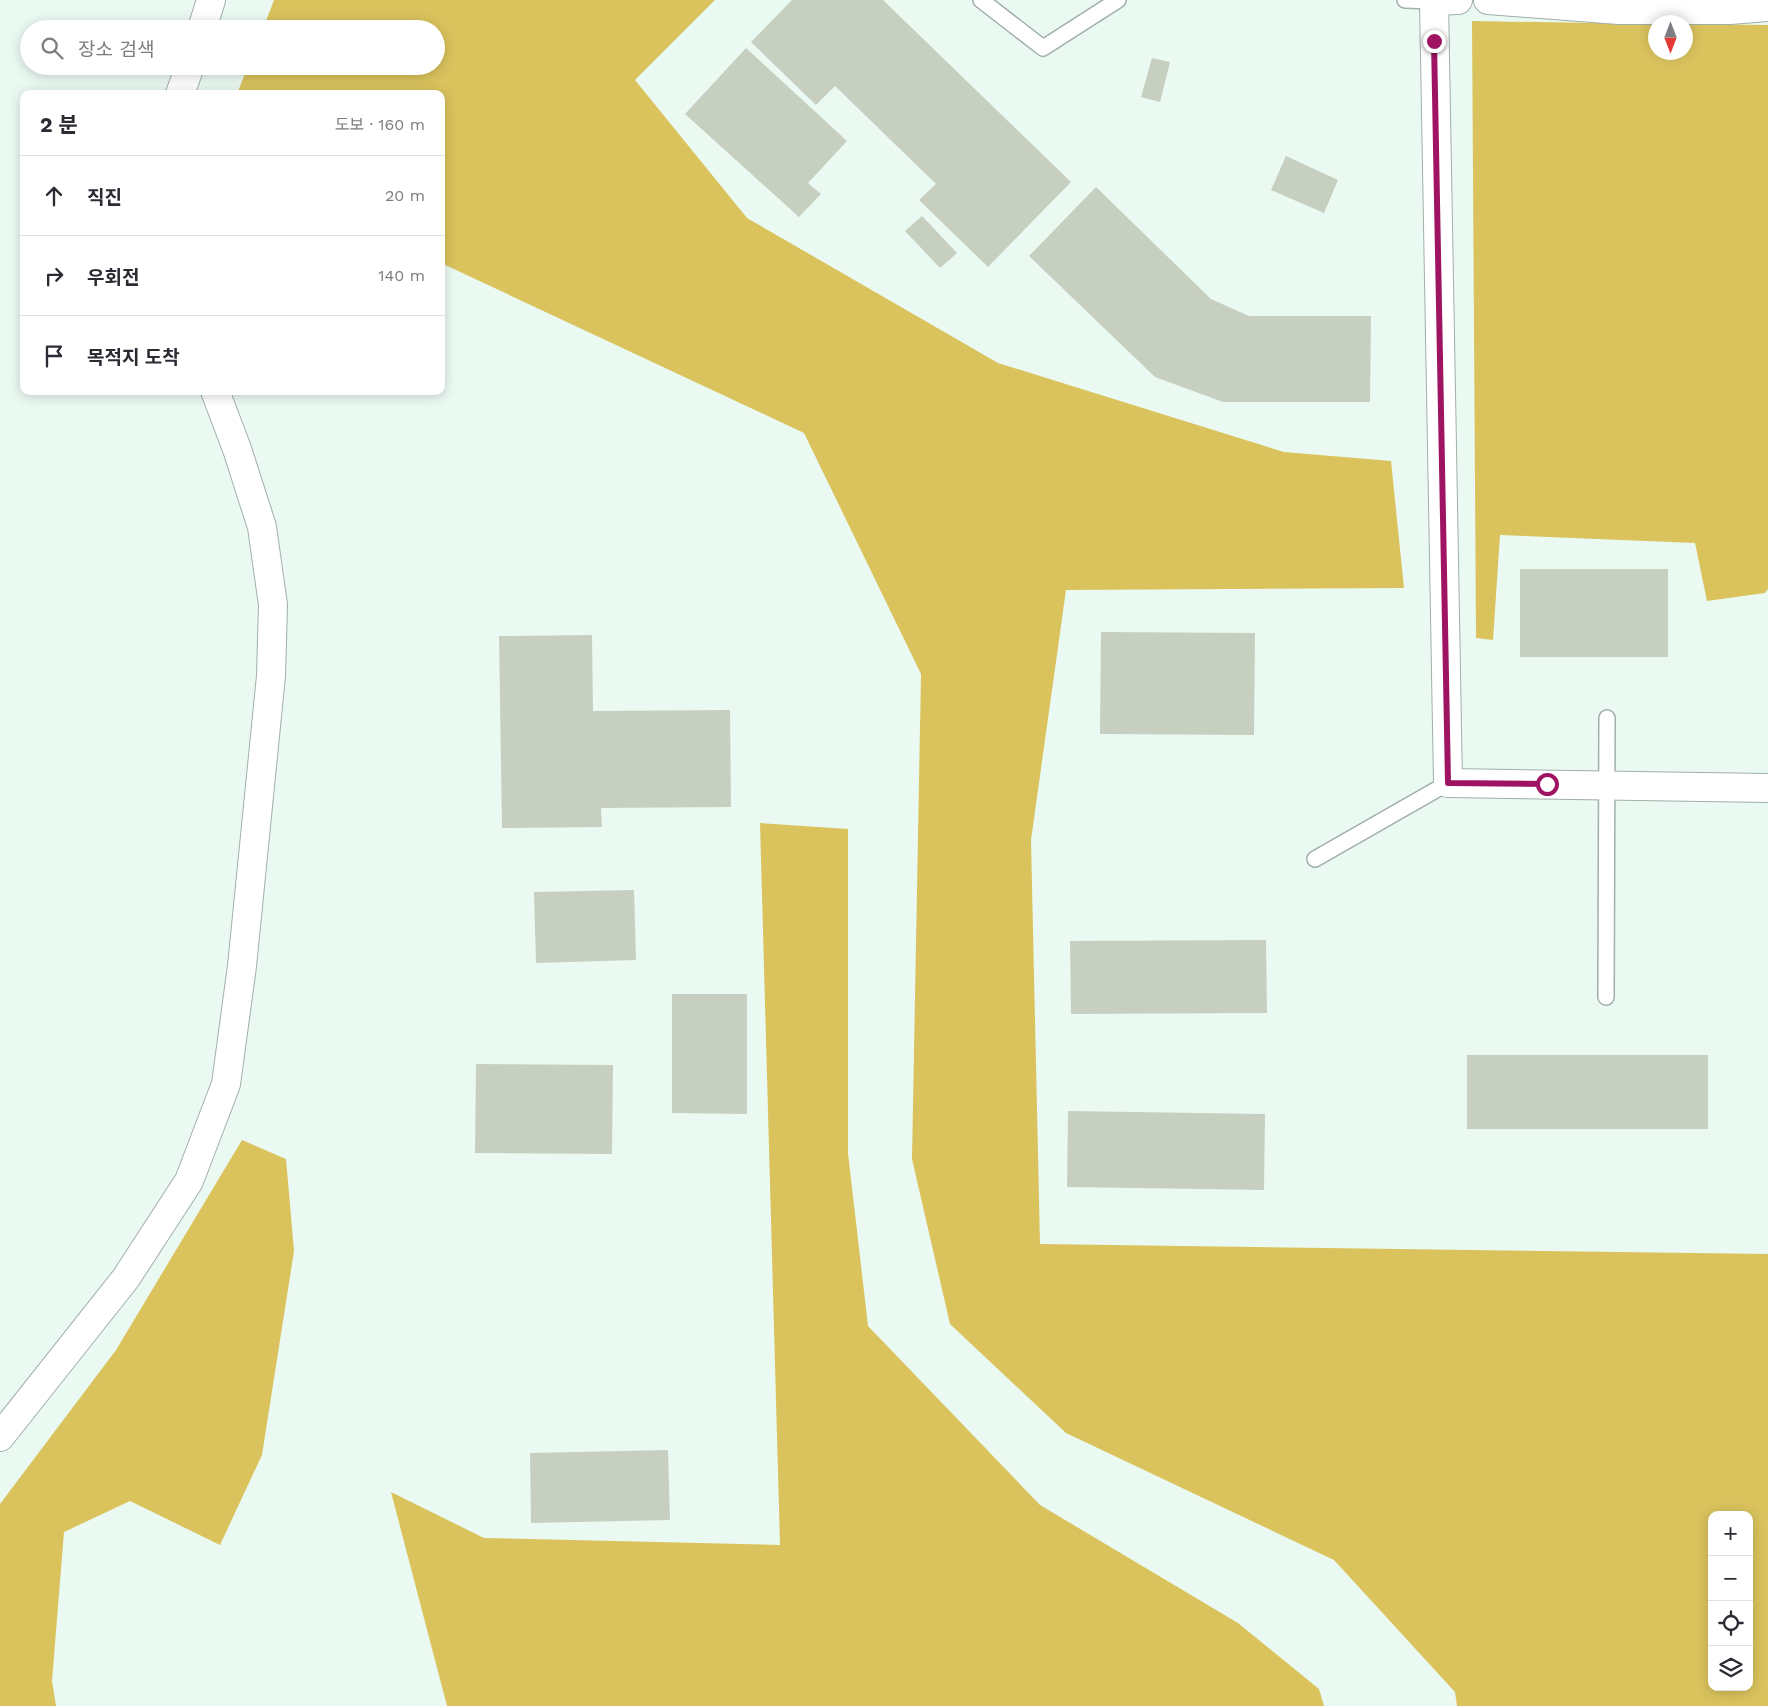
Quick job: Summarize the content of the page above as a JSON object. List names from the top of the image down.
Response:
{
  "north": "bottom",
  "page": {
    "search": "장소 검색",
    "heading": ["2 분", "도보 · 160 m"],
    "list": [
      ["직진", "20 m"],
      ["우회전", "140 m"],
      "목적지 도착"
    ],
    "map_buttons": ["+", "−"]
  }
}
